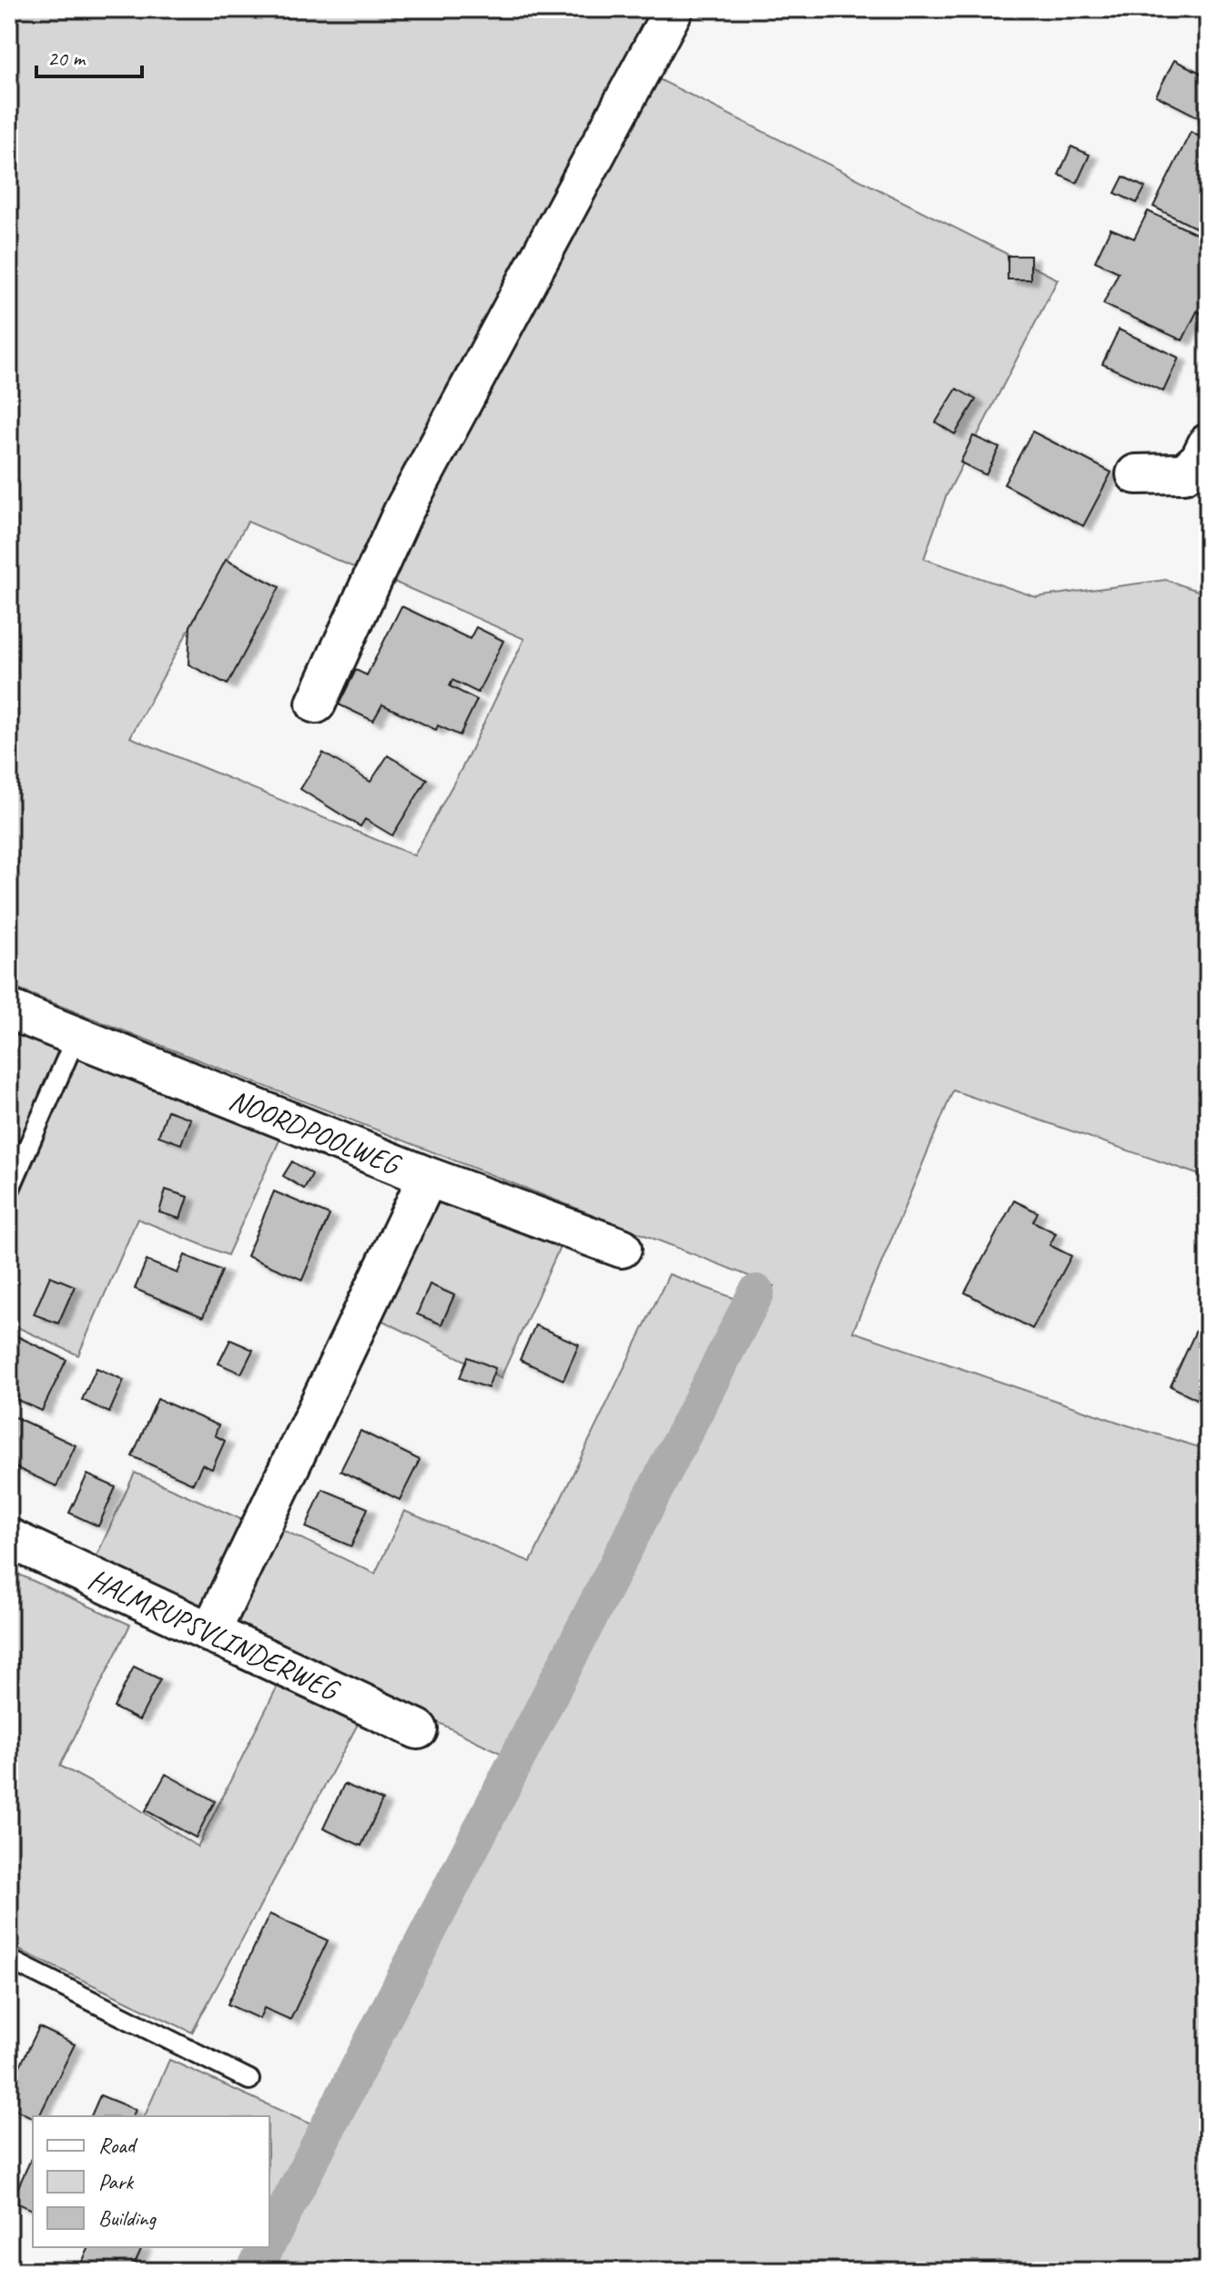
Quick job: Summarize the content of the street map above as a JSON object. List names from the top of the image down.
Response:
{
  "streets": {
    "street": ["NOORDPOOLWEG", "HALMRUPSVLINDERWEG"]
  },
  "legend": ["Road", "Park", "Building"],
  "scale_bar": "20 m"
}
